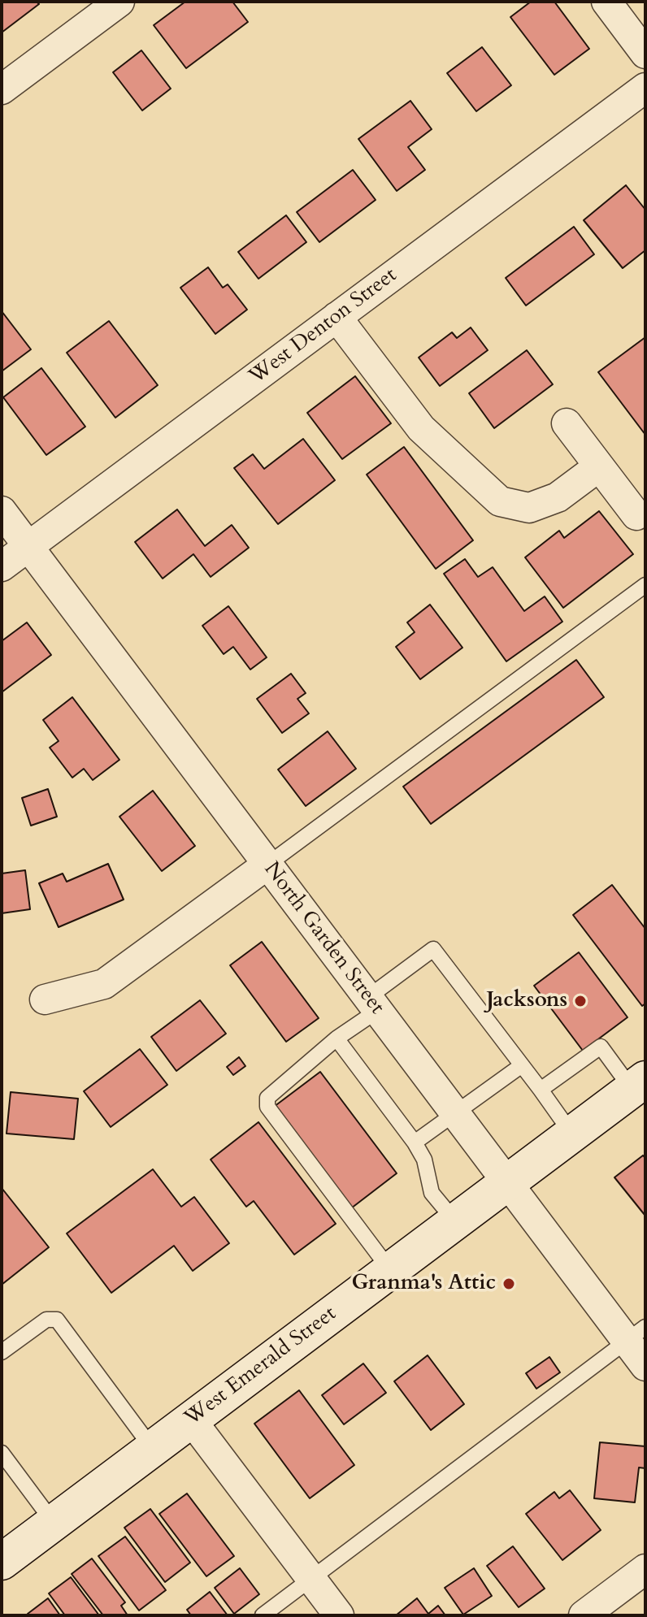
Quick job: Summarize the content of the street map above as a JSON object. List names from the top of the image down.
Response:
{
  "streets": {
    "street": ["West Denton Street", "North Garden Street", "West Emerald Street"]
  },
  "crossings": [
    ["West Denton Street", "North Garden Street"],
    ["North Garden Street", "West Emerald Street"]
  ],
  "places": ["Jacksons", "Granma's Attic"]
}
